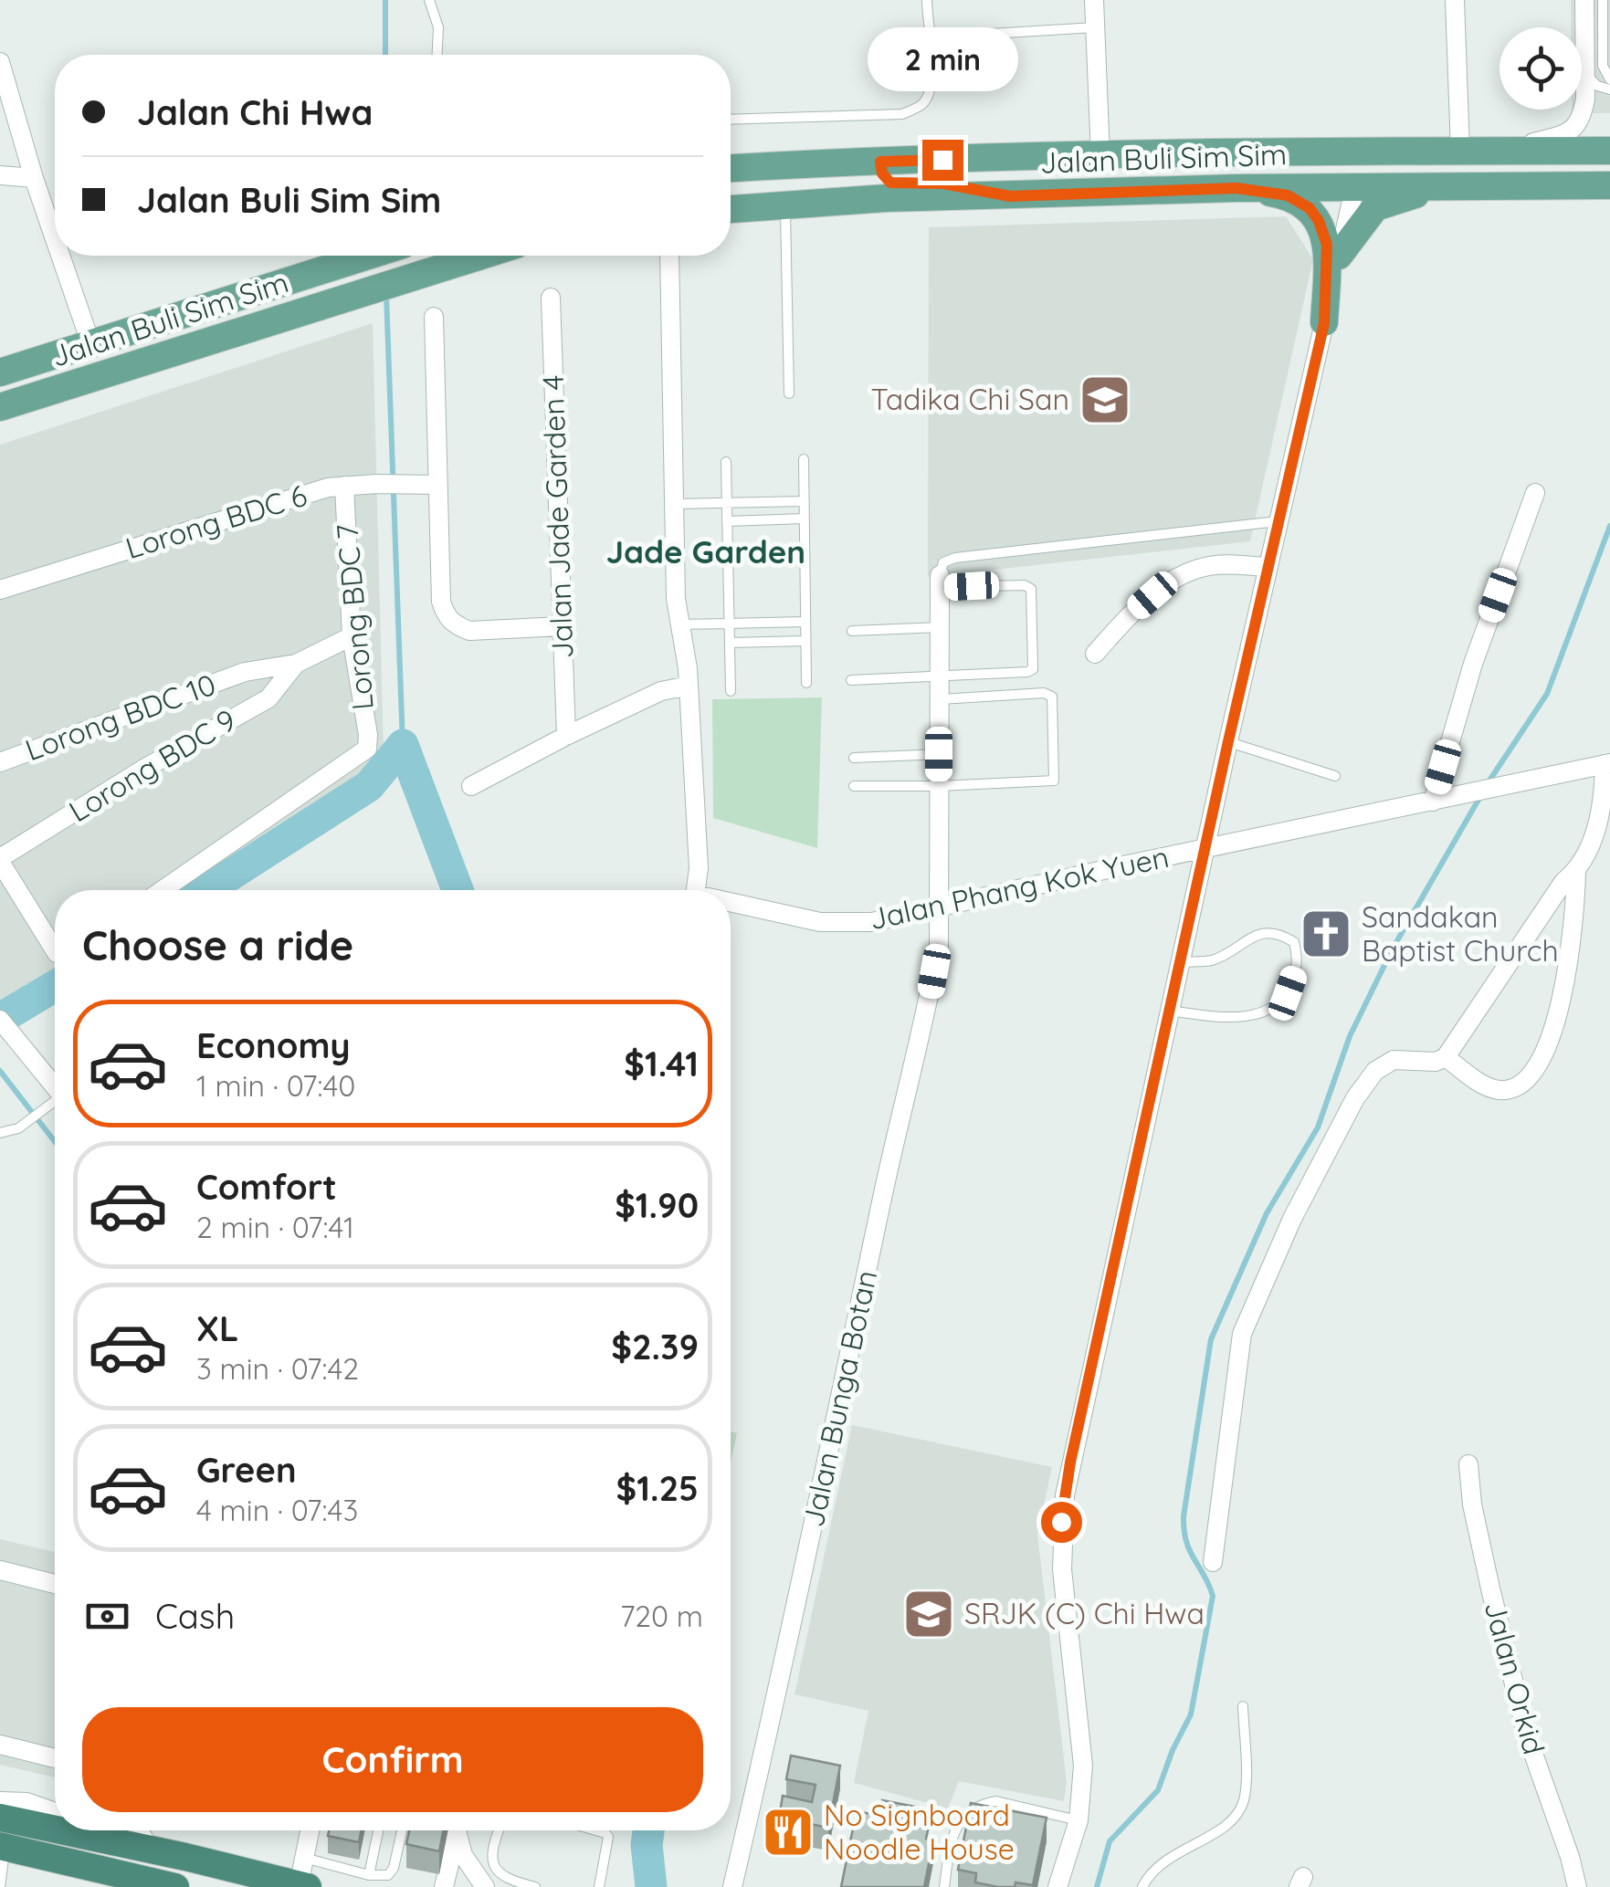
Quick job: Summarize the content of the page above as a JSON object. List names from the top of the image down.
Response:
{
  "streets": {
    "main road": ["Jalan Buli Sim Sim"],
    "street": [
      "Jalan Jade Garden 4",
      "Lorong BDC 6",
      "Lorong BDC 7",
      "Lorong BDC 10",
      "Lorong BDC 9",
      "Jalan Phang Kok Yuen",
      "Jalan Bunga Botan",
      "Jalan Orkid"
    ]
  },
  "crossings": [
    ["Lorong BDC 6", "Lorong BDC 7"],
    ["Lorong BDC 10", "Lorong BDC 9"],
    ["Jalan Phang Kok Yuen", "Jalan Bunga Botan"]
  ],
  "districts": ["Jade Garden"],
  "places": {
    "school or university": ["Tadika Chi San", "SRJK (C) Chi Hwa"],
    "church": ["Sandakan Baptist Church"],
    "restaurant": ["No Signboard Noodle House"]
  },
  "page": {
    "bubble": "2 min",
    "banner": ["Jalan Chi Hwa", "Jalan Buli Sim Sim"],
    "heading": "Choose a ride",
    "list": [
      {
        "name": "Economy",
        "note": "1 min · 07:40",
        "value": "$1.41"
      },
      {
        "name": "Comfort",
        "note": "2 min · 07:41",
        "value": "$1.90"
      },
      {
        "name": "XL",
        "note": "3 min · 07:42",
        "value": "$2.39"
      },
      {
        "name": "Green",
        "note": "4 min · 07:43",
        "value": "$1.25"
      }
    ],
    "pay": ["Cash", "720 m"],
    "buttons": "Confirm"
  }
}
